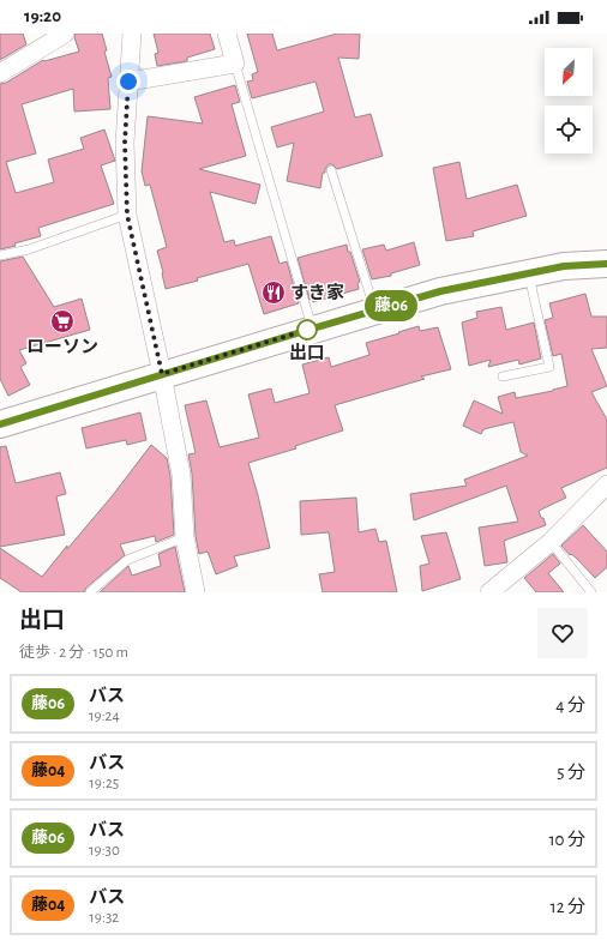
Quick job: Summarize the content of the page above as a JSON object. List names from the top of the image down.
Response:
{
  "places": {
    "restaurant": ["すき家"],
    "supermarket": ["ローソン"],
    "other": ["出口"]
  },
  "lines": ["bus line 藤06"],
  "north": "bottom left",
  "page": {
    "status": "19:20",
    "on_map": "藤06",
    "heading": ["出口", "徒歩 · 2 分 · 150 m"],
    "list": [
      {
        "mark": "藤06",
        "name": "バス",
        "note": "19:24",
        "value": "4 分"
      },
      {
        "mark": "藤04",
        "name": "バス",
        "note": "19:25",
        "value": "5 分"
      },
      {
        "mark": "藤06",
        "name": "バス",
        "note": "19:30",
        "value": "10 分"
      },
      {
        "mark": "藤04",
        "name": "バス",
        "note": "19:32",
        "value": "12 分"
      }
    ]
  }
}
